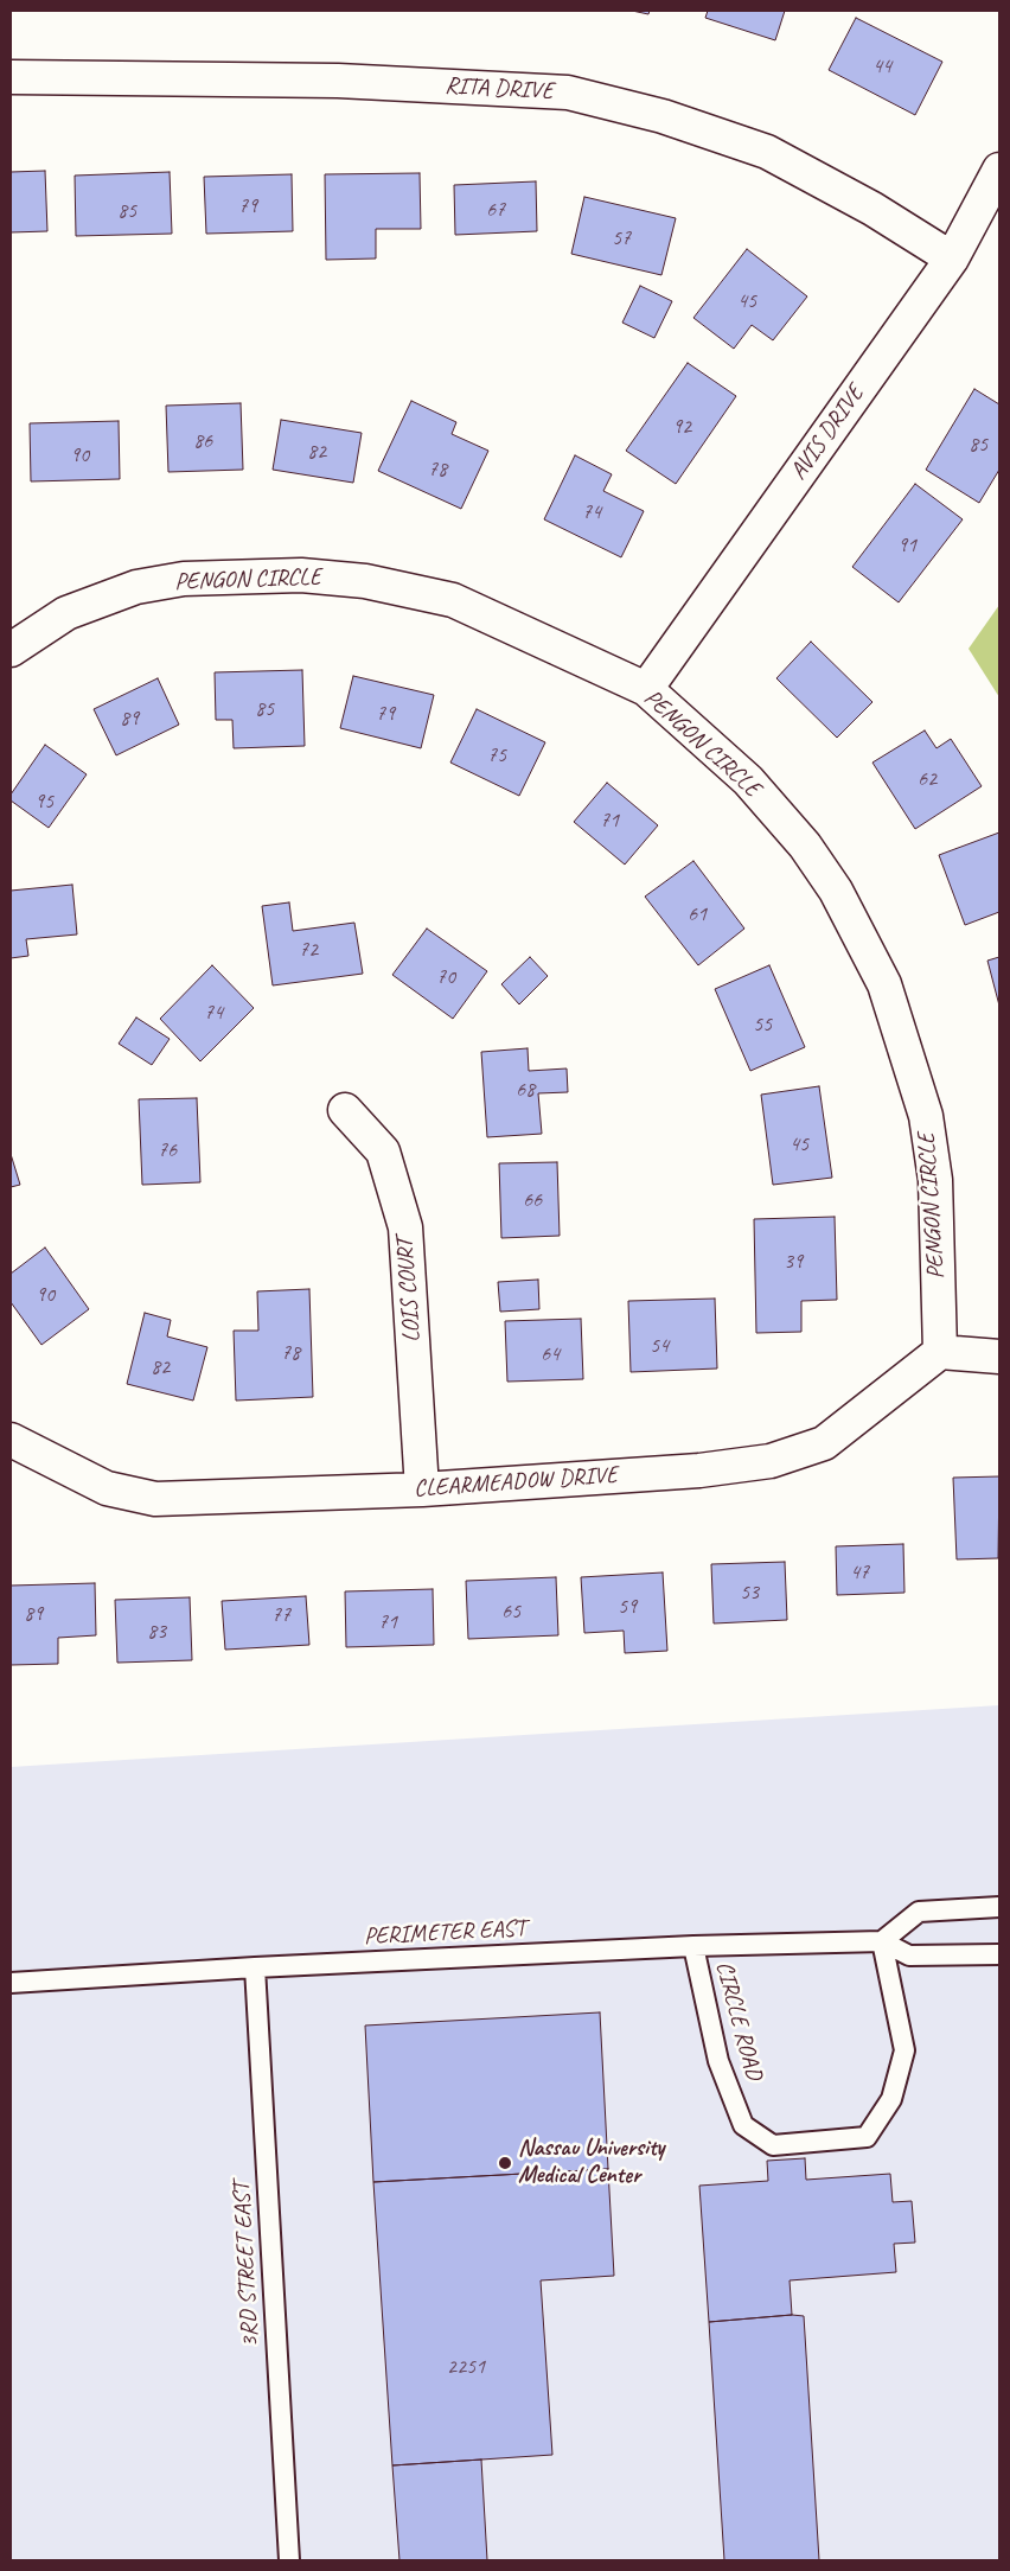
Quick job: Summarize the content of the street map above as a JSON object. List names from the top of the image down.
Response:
{
  "streets": {
    "street": [
      "RITA DRIVE",
      "AVIS DRIVE",
      "PENGON CIRCLE",
      "LOIS COURT",
      "CLEARMEADOW DRIVE"
    ],
    "lane": ["PERIMETER EAST", "CIRCLE ROAD", "3RD STREET EAST"]
  },
  "crossings": [
    ["RITA DRIVE", "AVIS DRIVE"],
    ["AVIS DRIVE", "PENGON CIRCLE"],
    ["PENGON CIRCLE", "CLEARMEADOW DRIVE"],
    ["LOIS COURT", "CLEARMEADOW DRIVE"],
    ["PERIMETER EAST", "CIRCLE ROAD"],
    ["PERIMETER EAST", "3RD STREET EAST"]
  ],
  "places": ["Nassau University Medical Center"],
  "house_numbers": [
    "44",
    "79",
    "67",
    "85",
    "57",
    "45",
    "92",
    "86",
    "85",
    "82",
    "90",
    "78",
    "74",
    "91",
    "85",
    "79",
    "89",
    "75",
    "62",
    "95",
    "71",
    "61",
    "72",
    "70",
    "74",
    "55",
    "68",
    "45",
    "76",
    "66",
    "39",
    "90",
    "54",
    "78",
    "64",
    "82",
    "47",
    "53",
    "59",
    "65",
    "89",
    "77",
    "71",
    "83",
    "2251"
  ]
}
